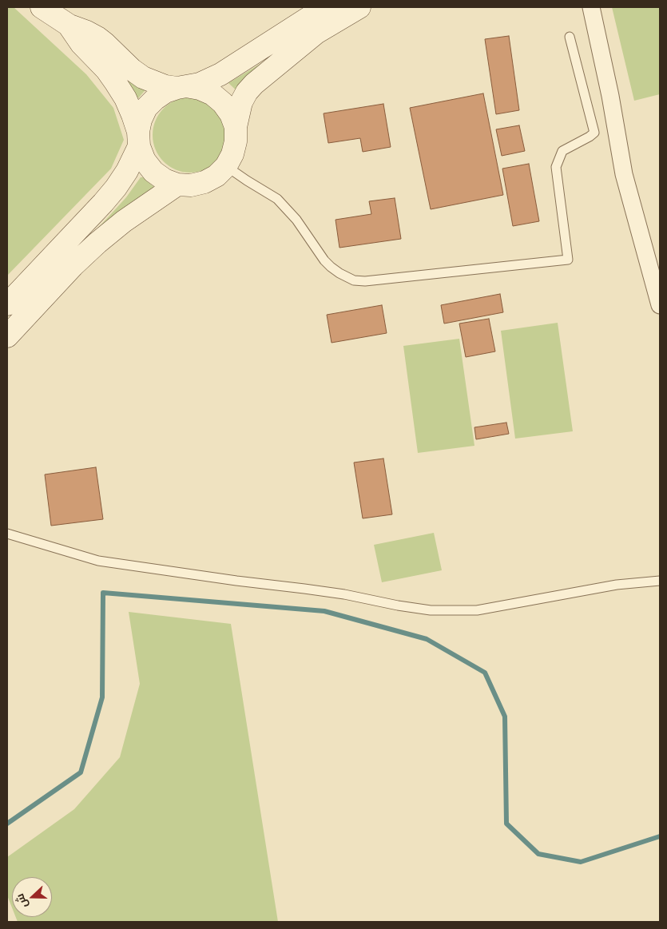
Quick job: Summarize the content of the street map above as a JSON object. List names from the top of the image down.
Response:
{
  "north": "left"
}
